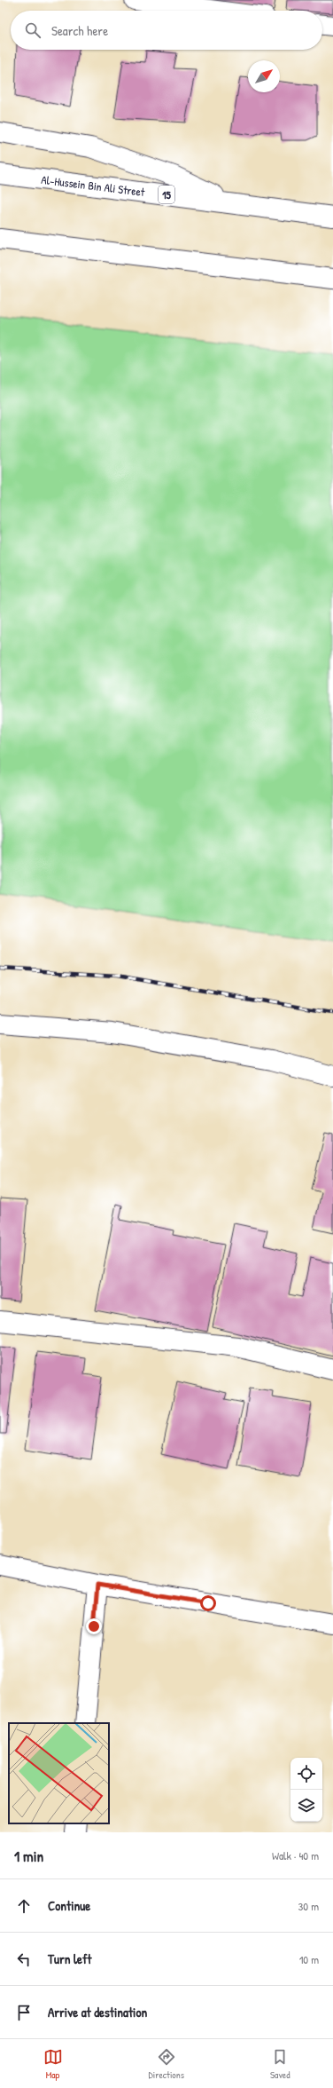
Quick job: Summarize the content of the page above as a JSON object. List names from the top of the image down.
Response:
{
  "streets": {
    "main road": ["Al-Hussein Bin Ali Street", "15"]
  },
  "north": "top right",
  "page": {
    "search": "Search here",
    "heading": ["1 min", "Walk · 40 m"],
    "list": [
      ["Continue", "30 m"],
      ["Turn left", "10 m"],
      "Arrive at destination"
    ],
    "nav": ["Map", "Directions", "Saved"]
  }
}
